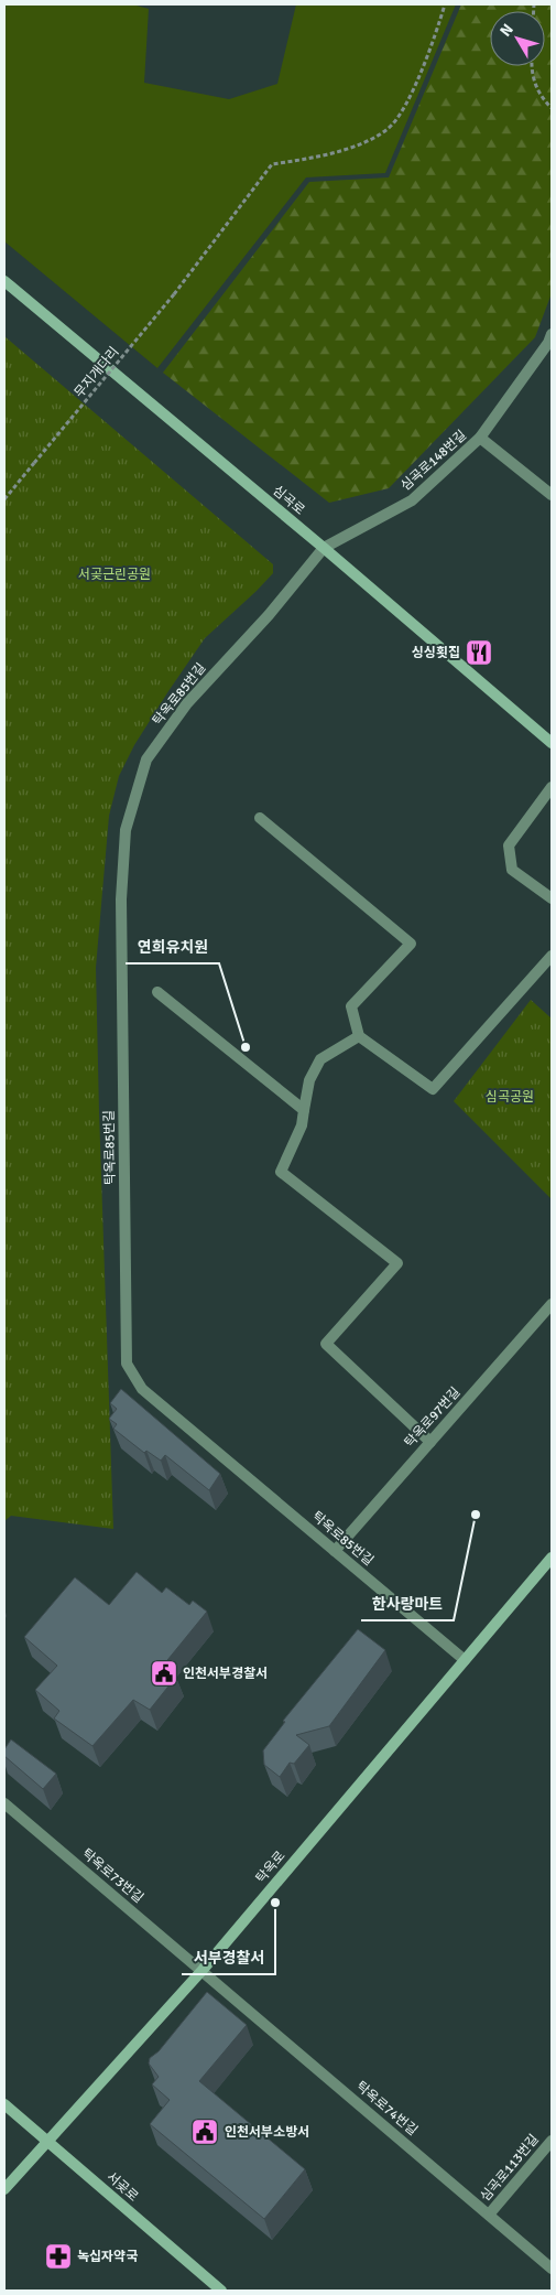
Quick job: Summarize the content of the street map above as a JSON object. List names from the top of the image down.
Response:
{
  "streets": {
    "street": [
      "심곡로148번길",
      "심곡로",
      "탁옥로85번길",
      "탁옥로97번길",
      "탁옥로",
      "탁옥로73번길",
      "탁옥로74번길",
      "심곡로113번길",
      "서곶로"
    ],
    "path": ["무지개다리"]
  },
  "crossings": [
    ["심곡로148번길", "심곡로"],
    ["심곡로148번길", "탁옥로85번길"],
    ["심곡로", "탁옥로85번길"],
    ["탁옥로85번길", "탁옥로97번길"],
    ["탁옥로85번길", "탁옥로"],
    ["탁옥로", "탁옥로73번길"],
    ["탁옥로", "탁옥로74번길"],
    ["탁옥로", "서곶로"],
    ["탁옥로73번길", "탁옥로74번길"],
    ["탁옥로74번길", "심곡로113번길"]
  ],
  "parks": ["서곶근린공원", "심곡공원"],
  "places": {
    "restaurant": ["싱싱횟집"],
    "other": ["연희유치원", "한사랑마트", "서부경찰서"],
    "public building": ["인천서부경찰서", "인천서부소방서"],
    "pharmacy": ["녹십자약국"]
  },
  "north": "top left"
}
